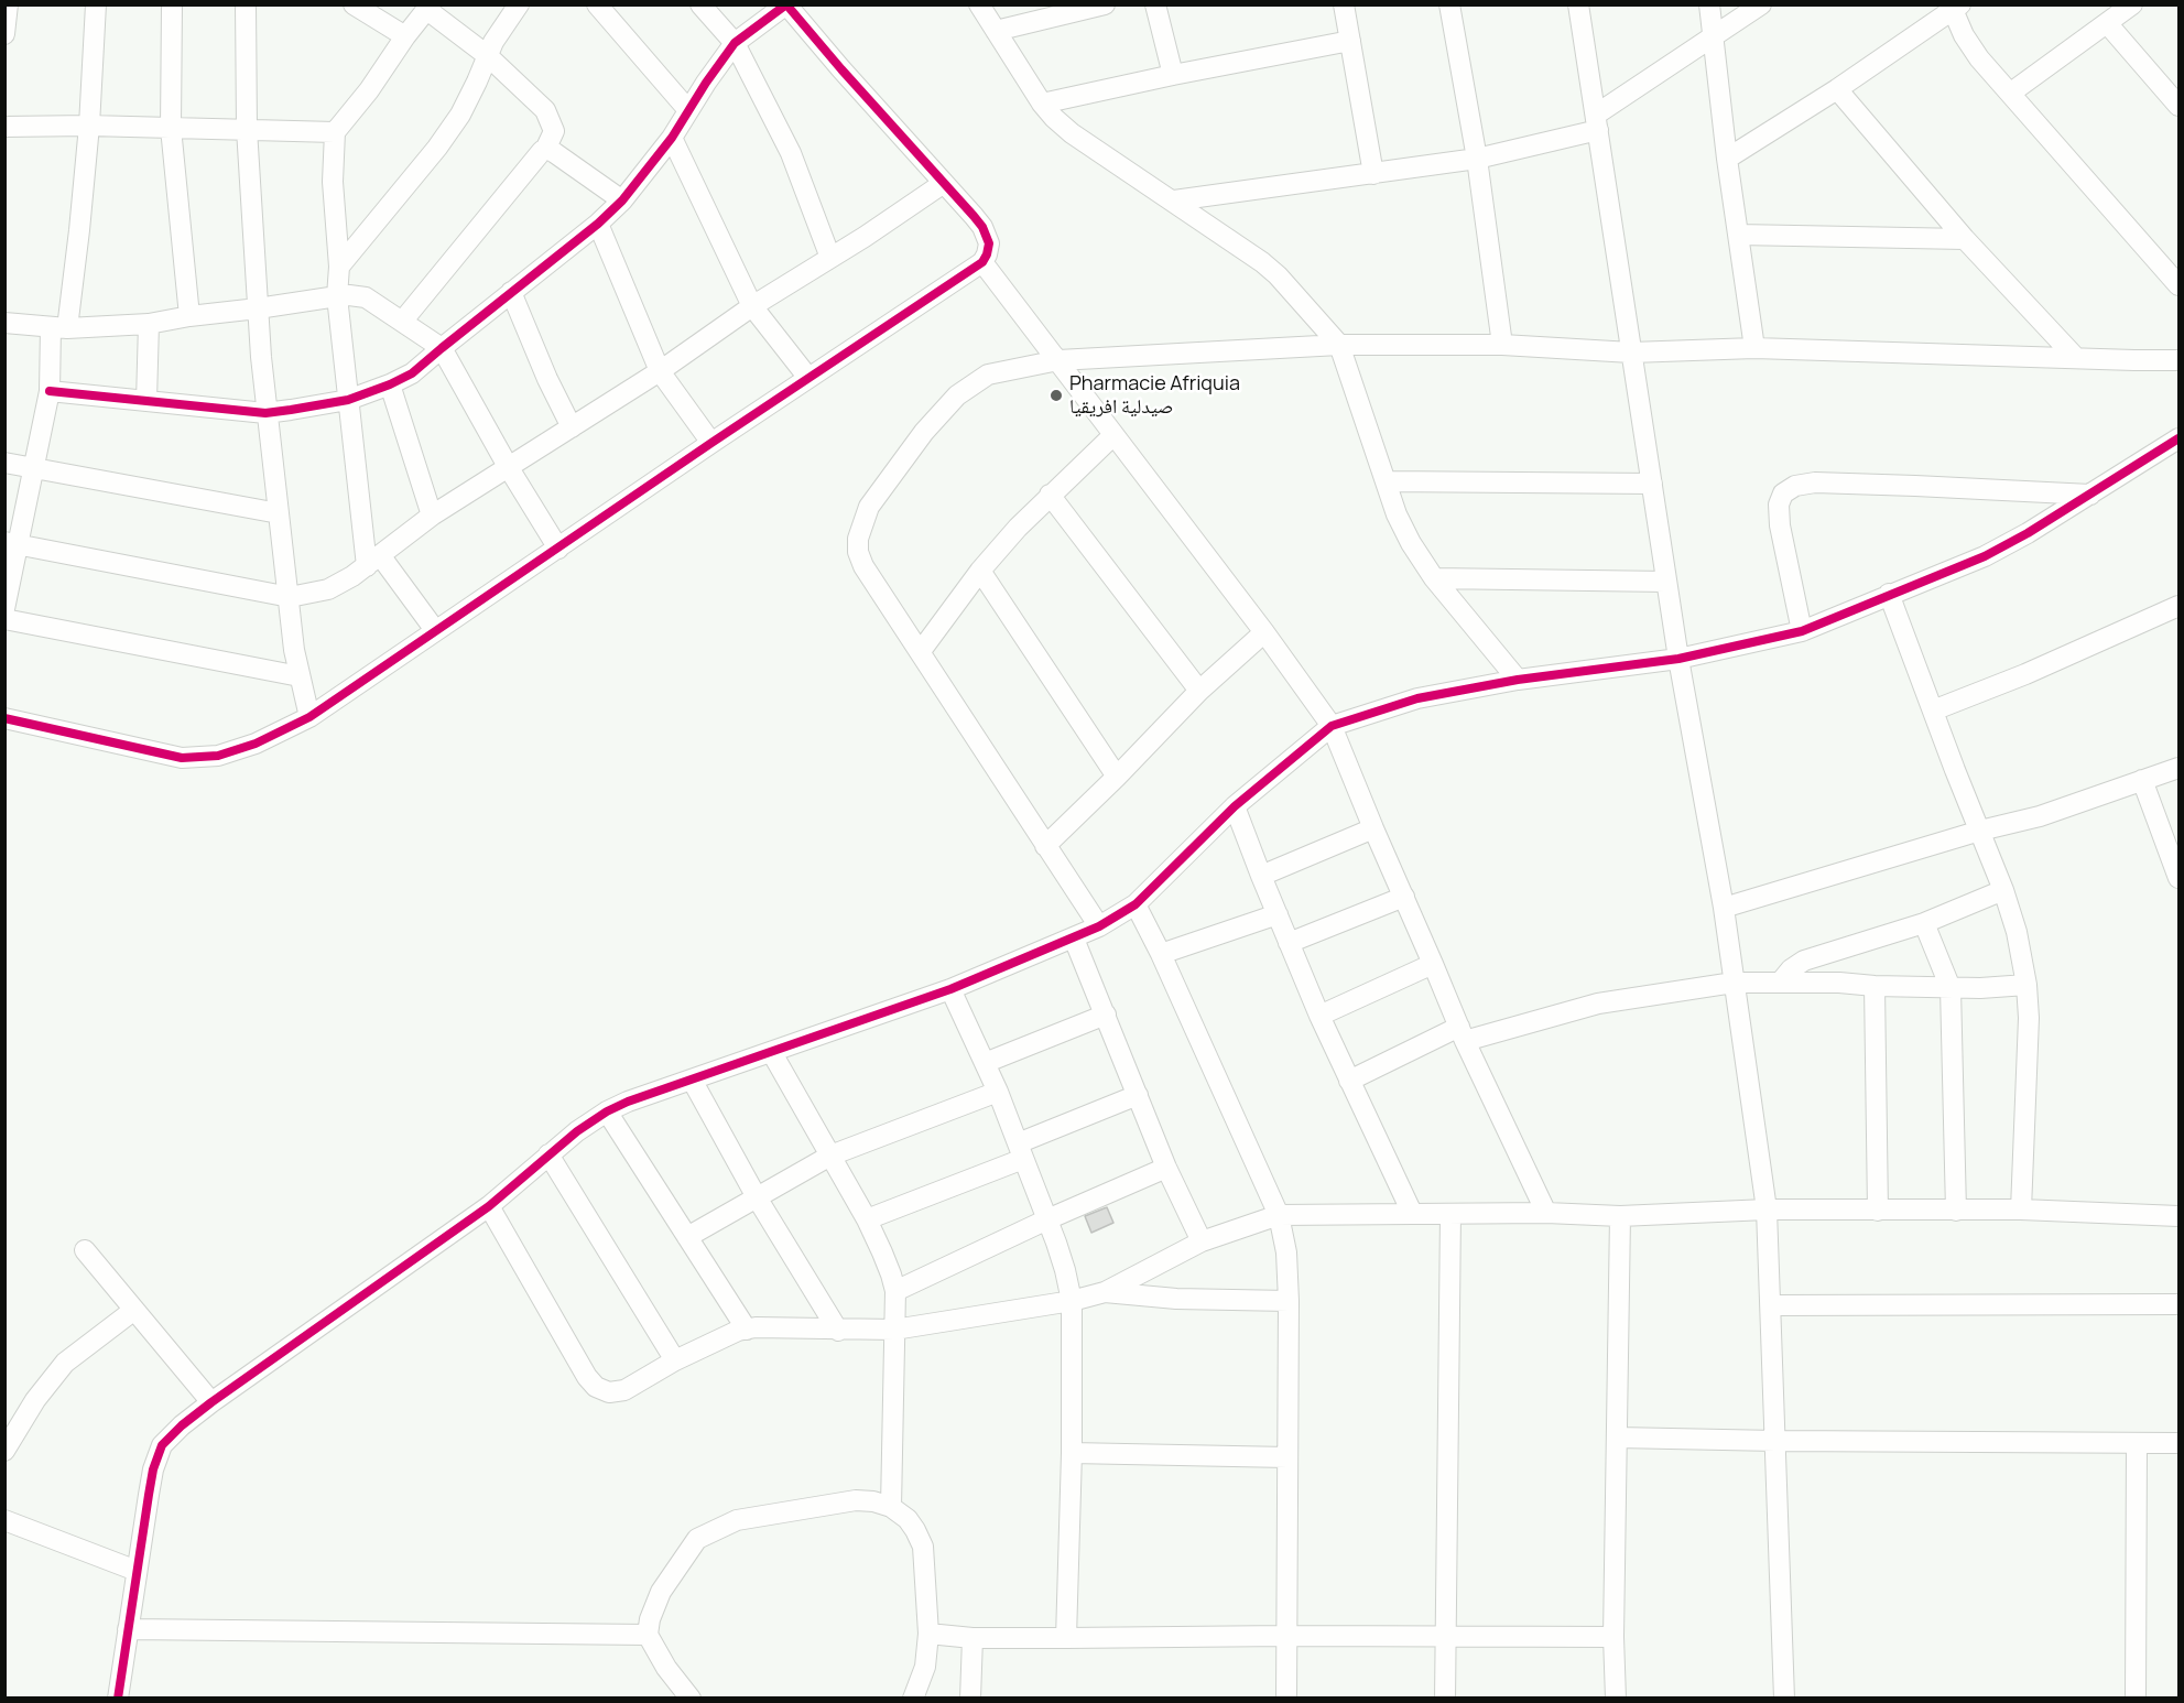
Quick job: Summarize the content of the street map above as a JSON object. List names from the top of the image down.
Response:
{
  "places": ["Pharmacie Afriquia صيدلية افريقيا"]
}
